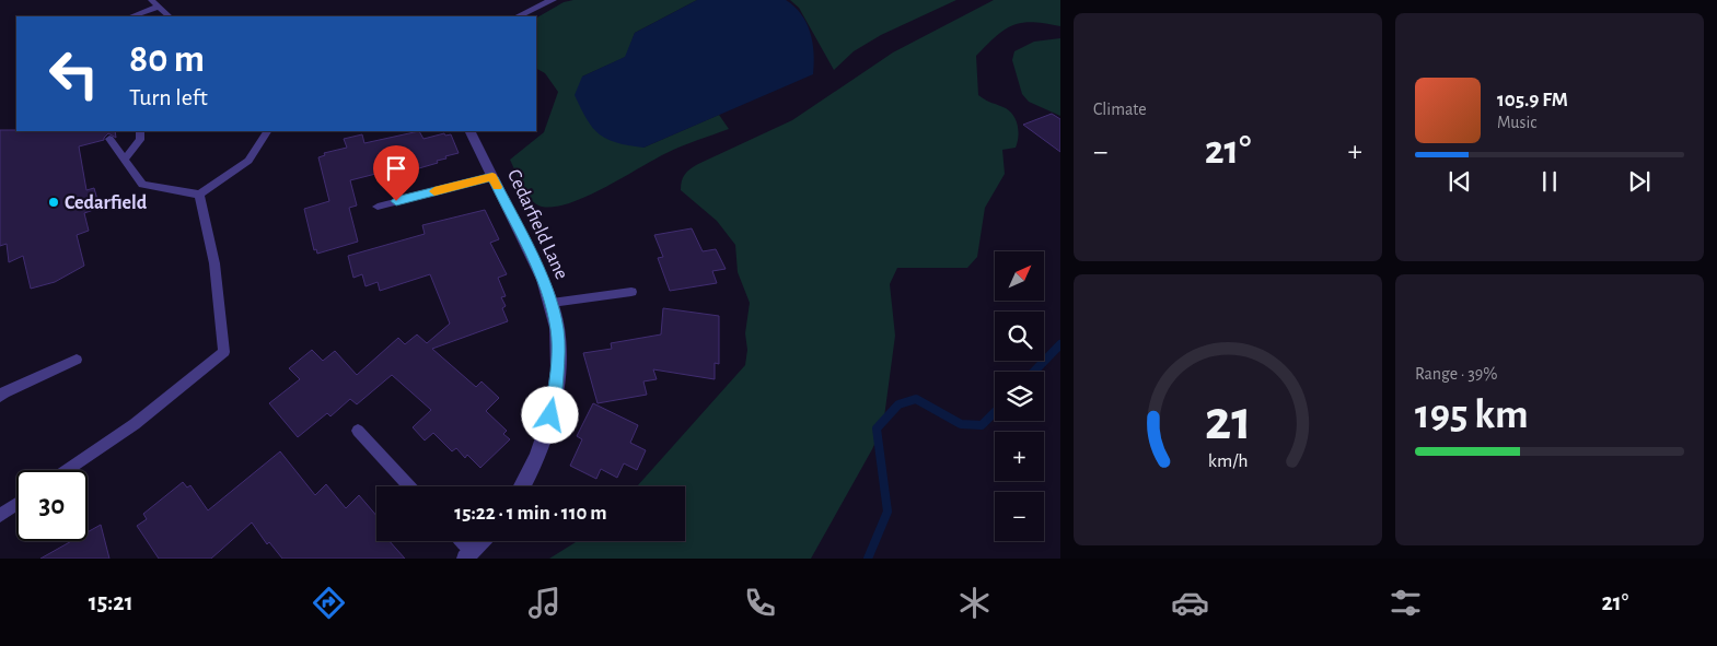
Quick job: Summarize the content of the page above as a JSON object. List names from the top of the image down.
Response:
{
  "streets": {
    "street": ["Cedarfield Lane"]
  },
  "places": ["Cedarfield"],
  "north": "top right",
  "page": {
    "tile": [
      "Climate",
      ["Range · 39%", "195 km"]
    ],
    "turn": ["80 m", "Turn left"],
    "song": ["105.9 FM", "Music"],
    "heat": ["−", "21°", "+"],
    "map_buttons": ["+", "−"],
    "limit": "30",
    "trip": "15:22 · 1 min · 110 m",
    "tabs": ["15:21", "21°"],
    "gauge": ["21", "km/h"]
  }
}
